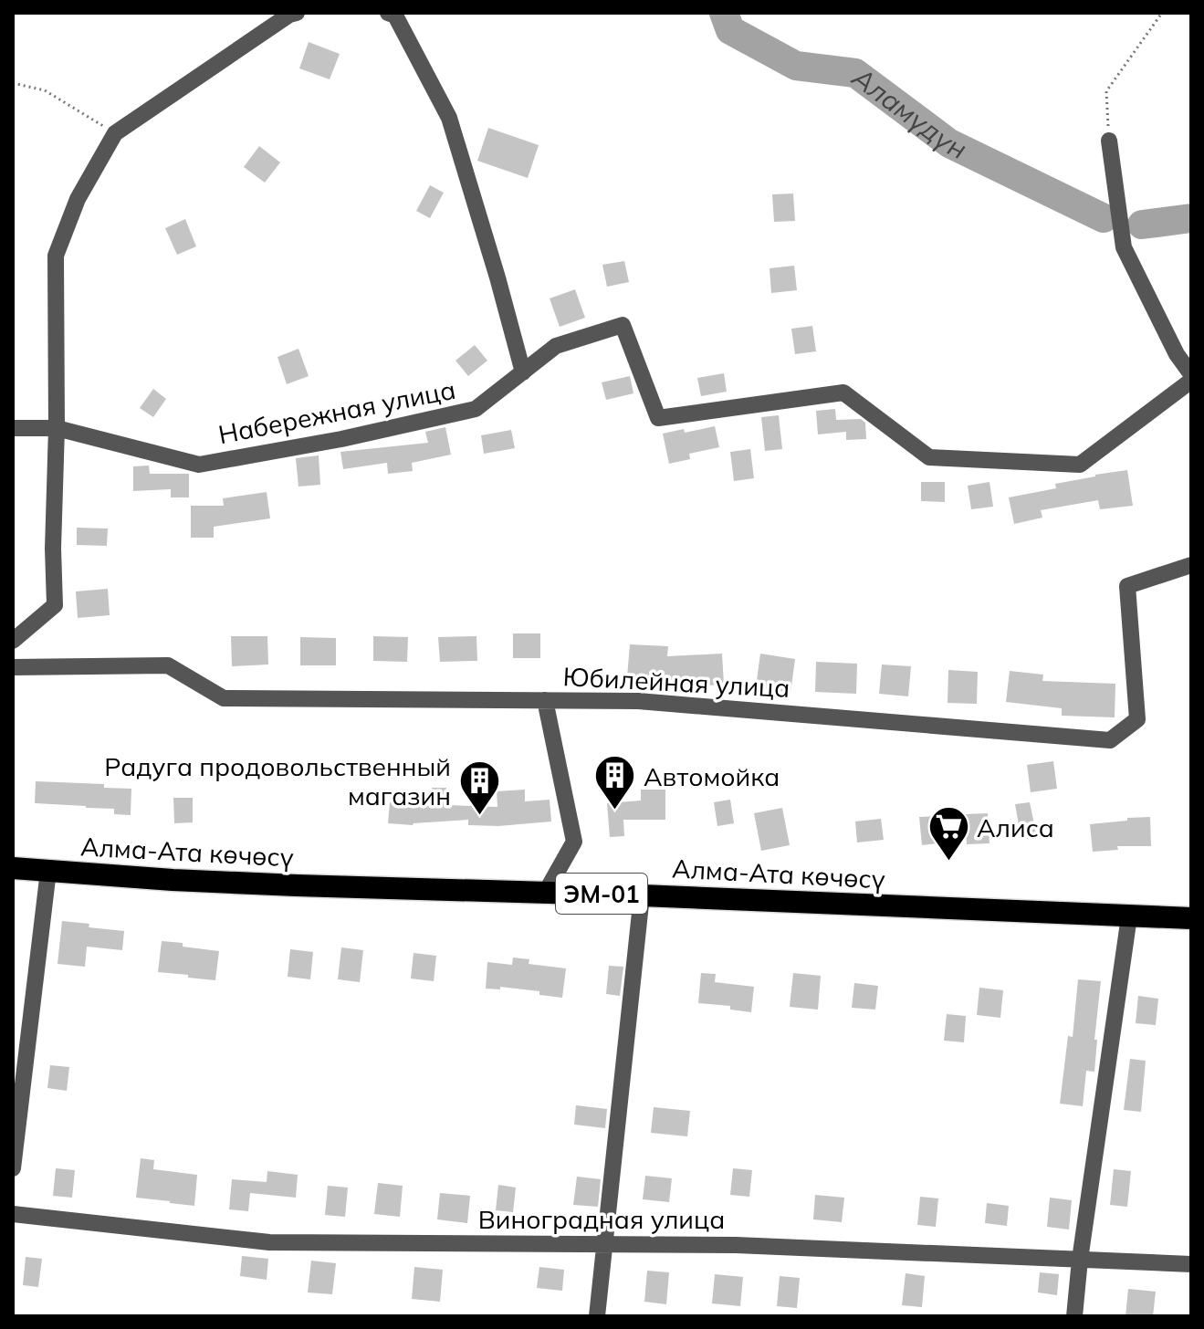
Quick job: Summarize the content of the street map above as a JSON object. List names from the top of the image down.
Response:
{
  "streets": {
    "highway": ["Алма-Ата көчөсү", "ЭМ-01"],
    "street": ["Набережная улица", "Юбилейная улица", "Виноградная улица"]
  },
  "water": ["Аламүдүн"],
  "places": {
    "building": ["Автомойка", "Радуга продовольственный магазин"],
    "supermarket": ["Алиса"]
  }
}
